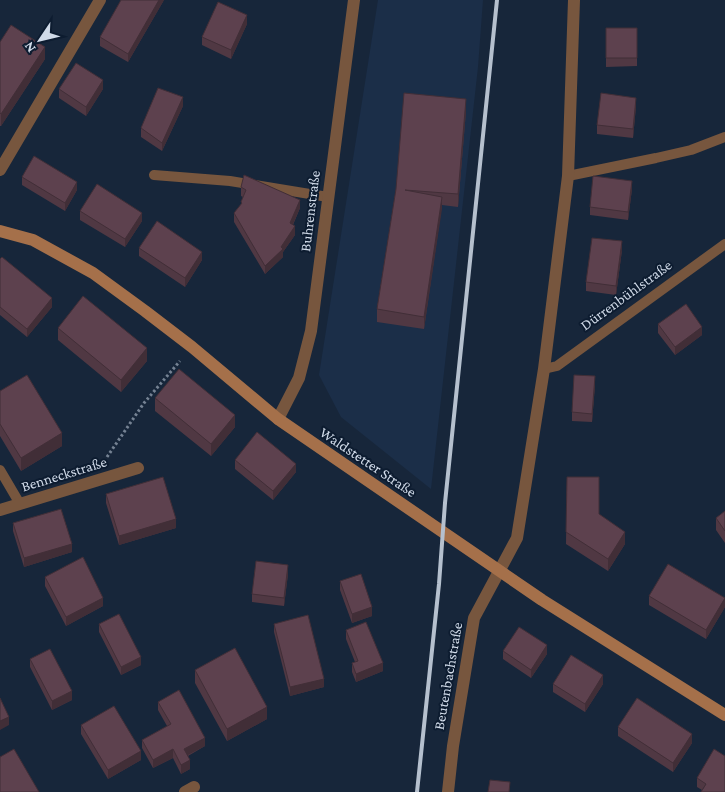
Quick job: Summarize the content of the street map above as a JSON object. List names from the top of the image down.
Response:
{
  "streets": {
    "street": [
      "Buhrenstraße",
      "Waldstetter Straße",
      "Benneckstraße",
      "Beutenbachstraße"
    ],
    "lane": ["Dürrenbühlstraße"]
  },
  "crossings": [
    ["Buhrenstraße", "Waldstetter Straße"],
    ["Waldstetter Straße", "Beutenbachstraße"]
  ],
  "north": "bottom left"
}
